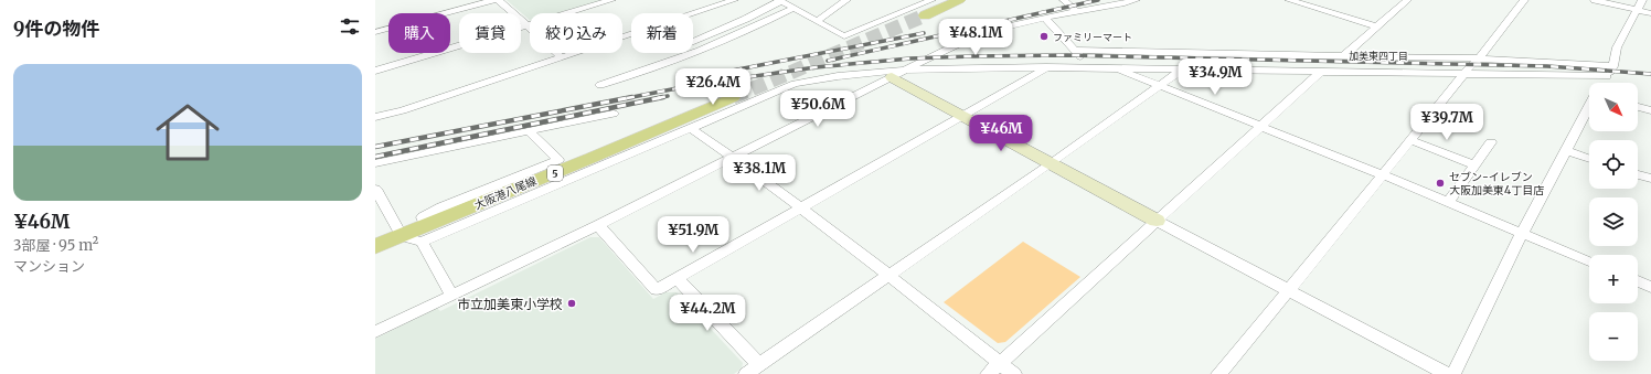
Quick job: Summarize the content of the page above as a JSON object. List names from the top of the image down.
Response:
{
  "streets": {
    "main road": ["5", "大阪港八尾線"]
  },
  "districts": ["加美東四丁目"],
  "places": ["ファミリーマート", "セブン-イレブン 大阪加美東4丁目店", "市立加美東小学校"],
  "north": "bottom right",
  "page": {
    "heading": "9件の物件",
    "chip": [
      "購入",
      "賃貸",
      "絞り込み",
      "新着"
    ],
    "price": [
      "¥48.1M",
      "¥34.9M",
      "¥26.4M",
      "¥50.6M",
      "¥39.7M",
      "¥46M",
      "¥38.1M",
      "¥51.9M",
      "¥44.2M"
    ],
    "list": [
      {
        "name": "¥46M",
        "note": "3部屋 · 95 m² · マンション"
      }
    ],
    "map_buttons": ["+", "−"]
  }
}
